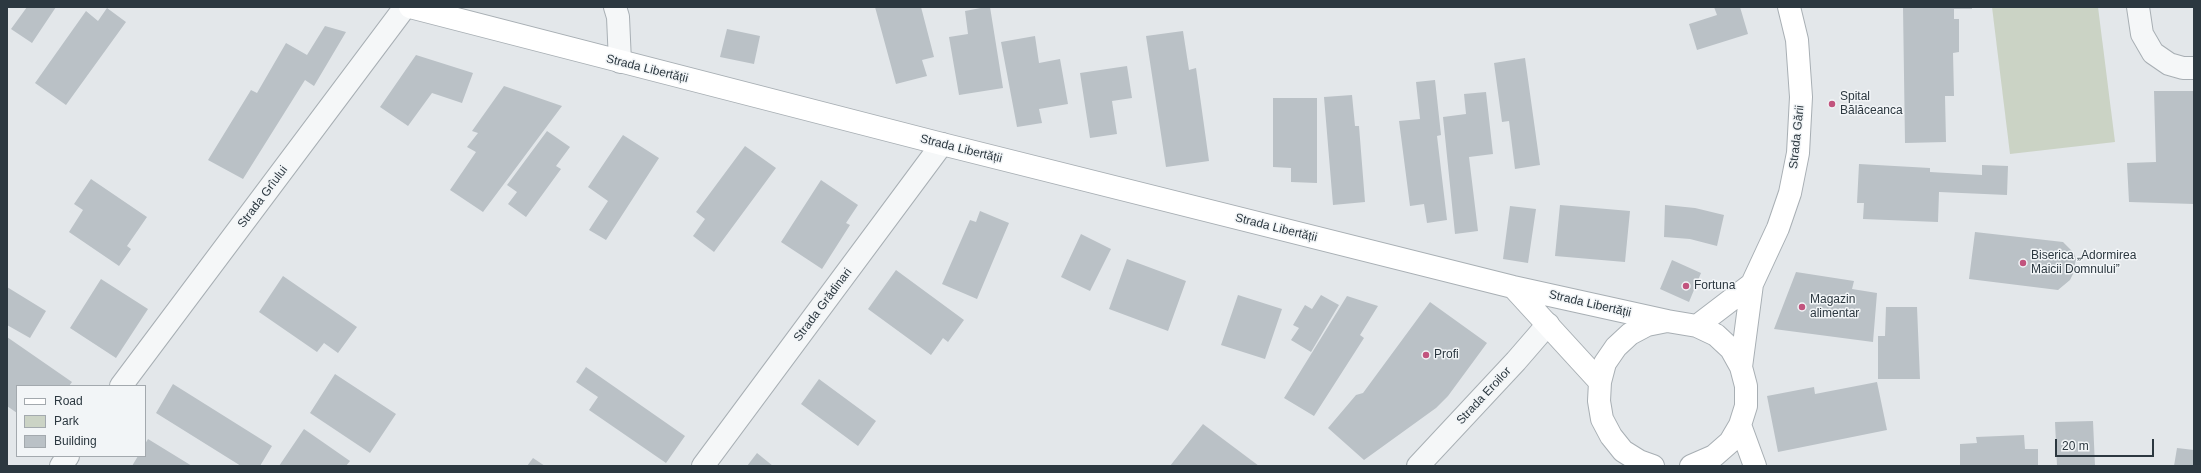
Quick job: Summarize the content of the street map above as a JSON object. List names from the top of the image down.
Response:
{
  "streets": {
    "main road": ["Strada Libertății", "Strada Gării"],
    "street": ["Strada Grîului", "Strada Grădinari", "Strada Eroilor"]
  },
  "crossings": [
    ["Strada Libertății", "Strada Gării"],
    ["Strada Libertății", "Strada Grădinari"],
    ["Strada Libertății", "Strada Eroilor"]
  ],
  "places": [
    "Spital Bălăceanca",
    "Biserica „Adormirea Maicii Domnului”",
    "Fortuna",
    "Magazin alimentar",
    "Profi"
  ],
  "legend": ["Road", "Park", "Building"],
  "scale_bar": "20 m"
}
